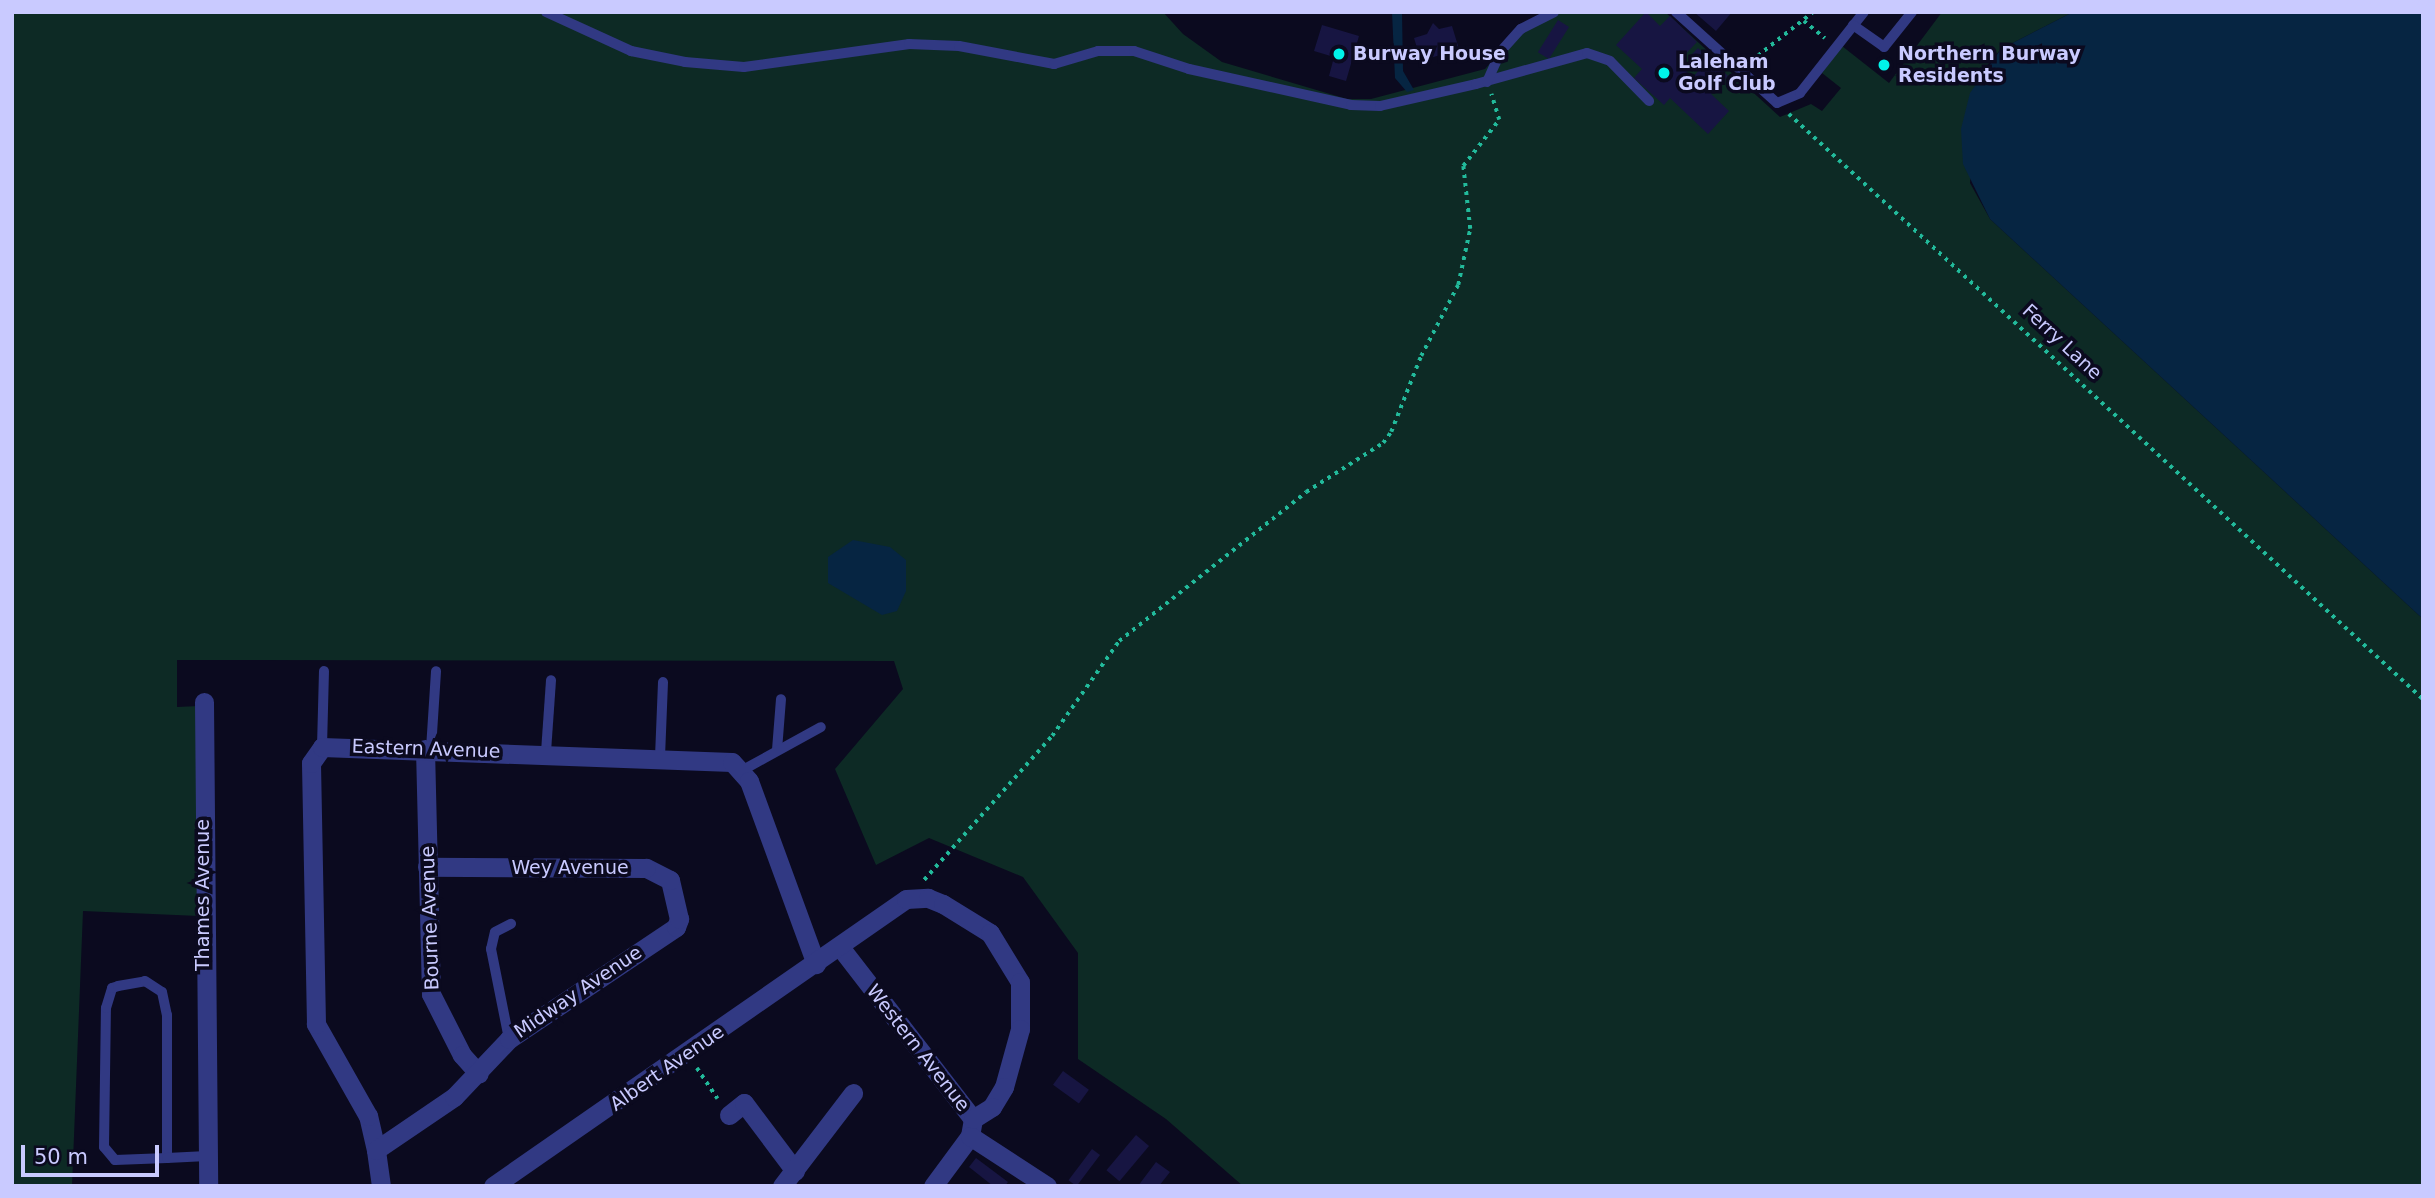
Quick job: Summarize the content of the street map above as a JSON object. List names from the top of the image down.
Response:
{
  "streets": {
    "street": [
      "Eastern Avenue",
      "Wey Avenue",
      "Thames Avenue",
      "Bourne Avenue",
      "Midway Avenue",
      "Western Avenue",
      "Albert Avenue"
    ],
    "path": ["Ferry Lane"]
  },
  "crossings": [
    ["Eastern Avenue", "Bourne Avenue"],
    ["Wey Avenue", "Bourne Avenue"],
    ["Wey Avenue", "Midway Avenue"],
    ["Bourne Avenue", "Midway Avenue"],
    ["Western Avenue", "Albert Avenue"]
  ],
  "places": ["Burway House", "Northern Burway Residents", "Laleham Golf Club"],
  "scale_bar": "50 m"
}
